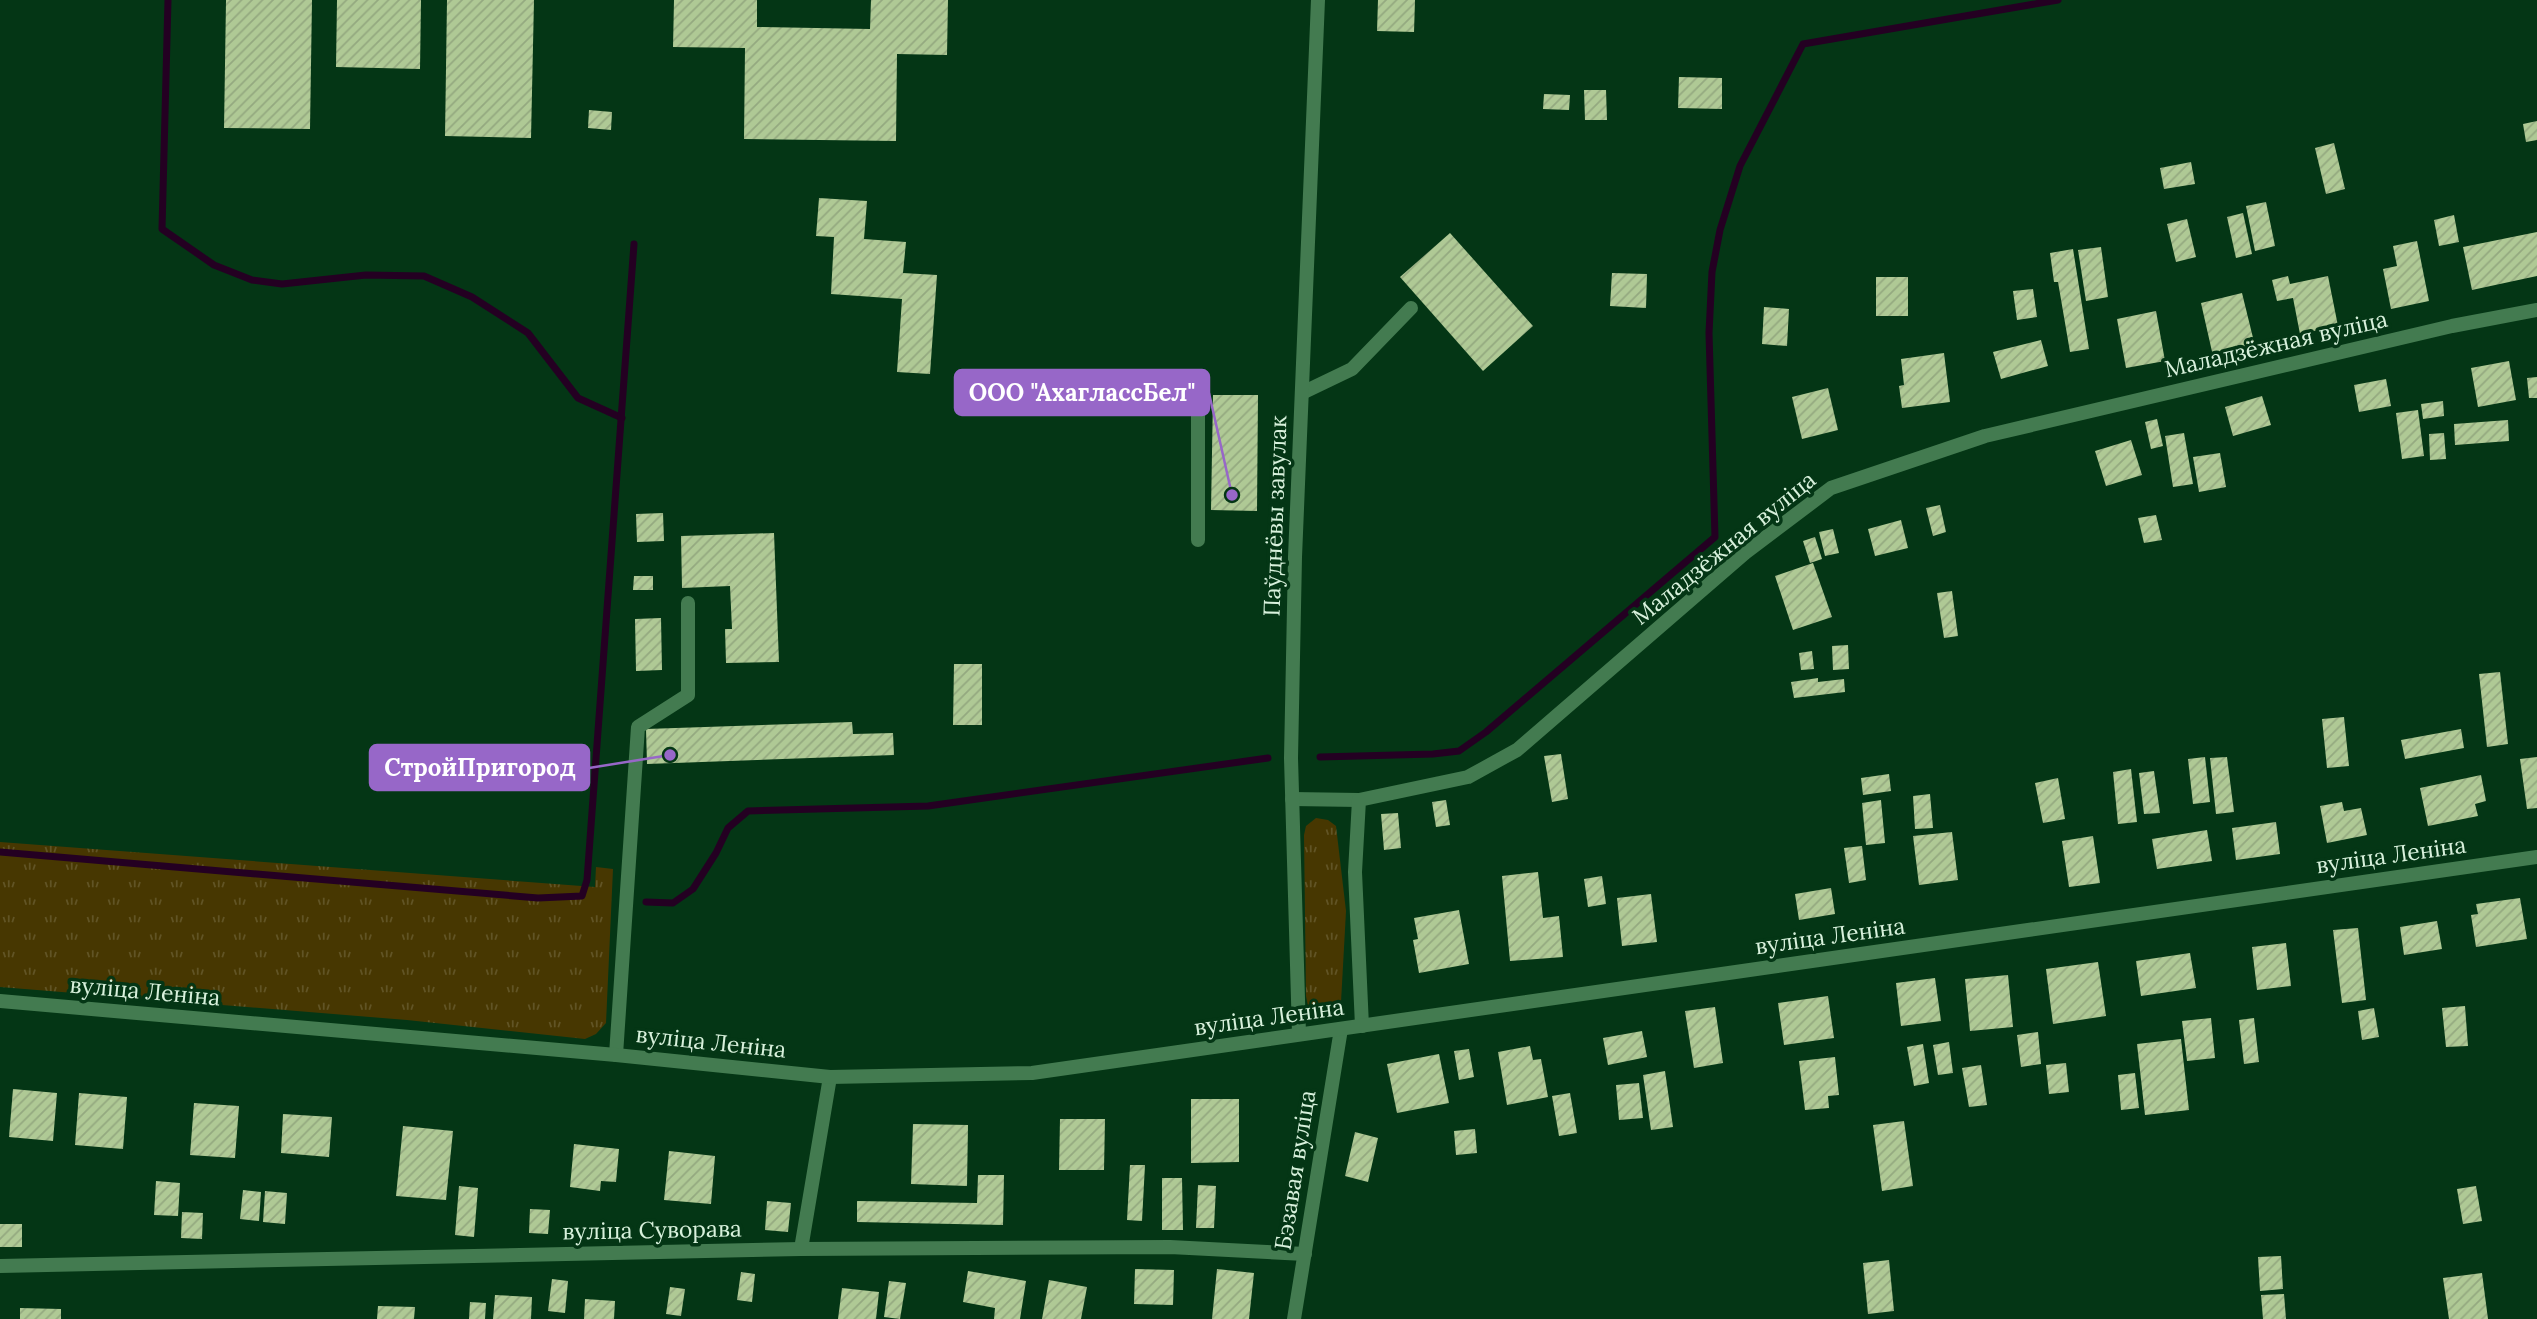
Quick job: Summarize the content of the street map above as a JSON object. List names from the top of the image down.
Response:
{
  "streets": {
    "street": [
      "Маладзёжная вуліца",
      "Паўднёвы завулак",
      "вуліца Леніна",
      "Бэзавая вуліца",
      "вуліца Суворава"
    ]
  },
  "crossings": [
    ["Маладзёжная вуліца", "Паўднёвы завулак"],
    ["Паўднёвы завулак", "вуліца Леніна"],
    ["вуліца Леніна", "Бэзавая вуліца"],
    ["Бэзавая вуліца", "вуліца Суворава"]
  ],
  "places": ["ООО \"АхаглассБел\"", "СтройПригород"]
}
